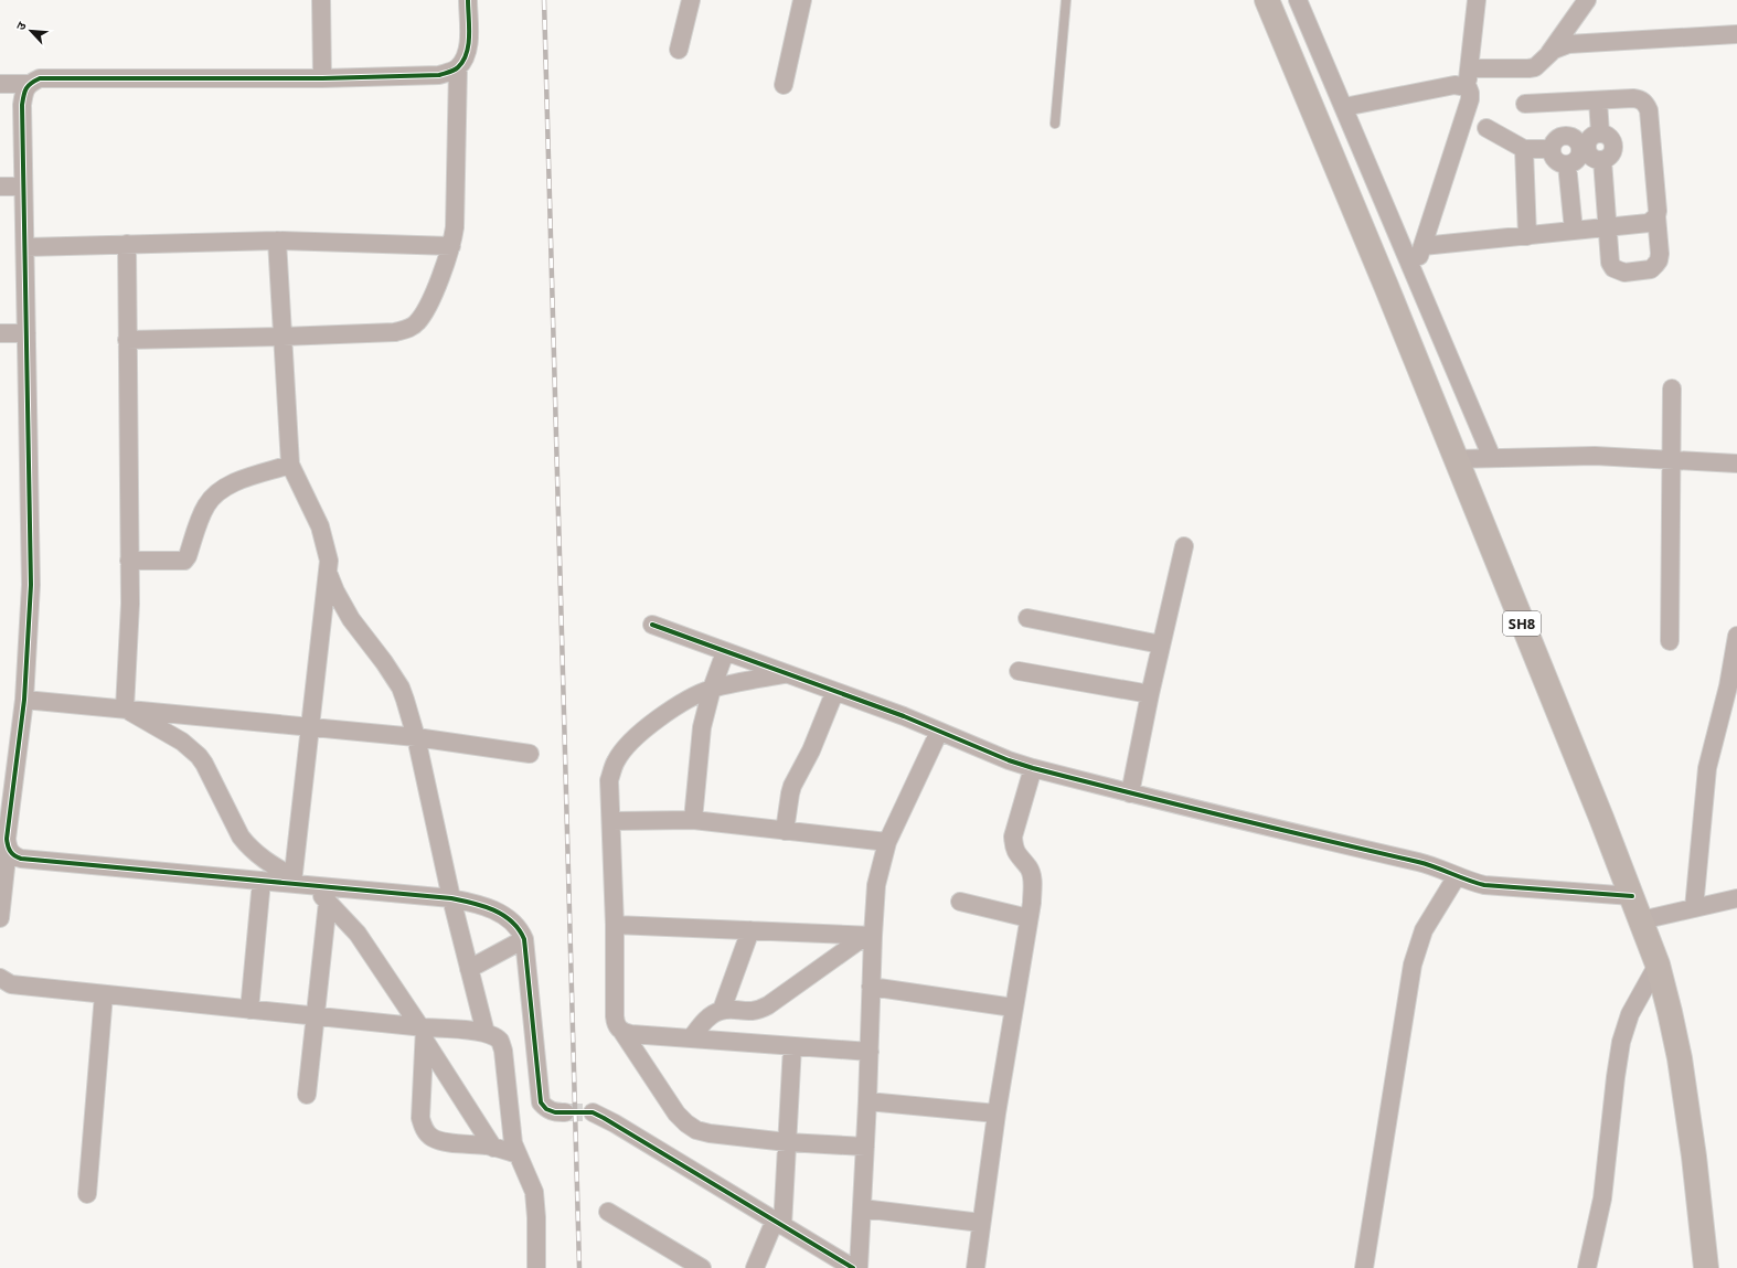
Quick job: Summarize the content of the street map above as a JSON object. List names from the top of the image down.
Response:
{
  "streets": {
    "main road": ["SH8"]
  },
  "north": "top left"
}
